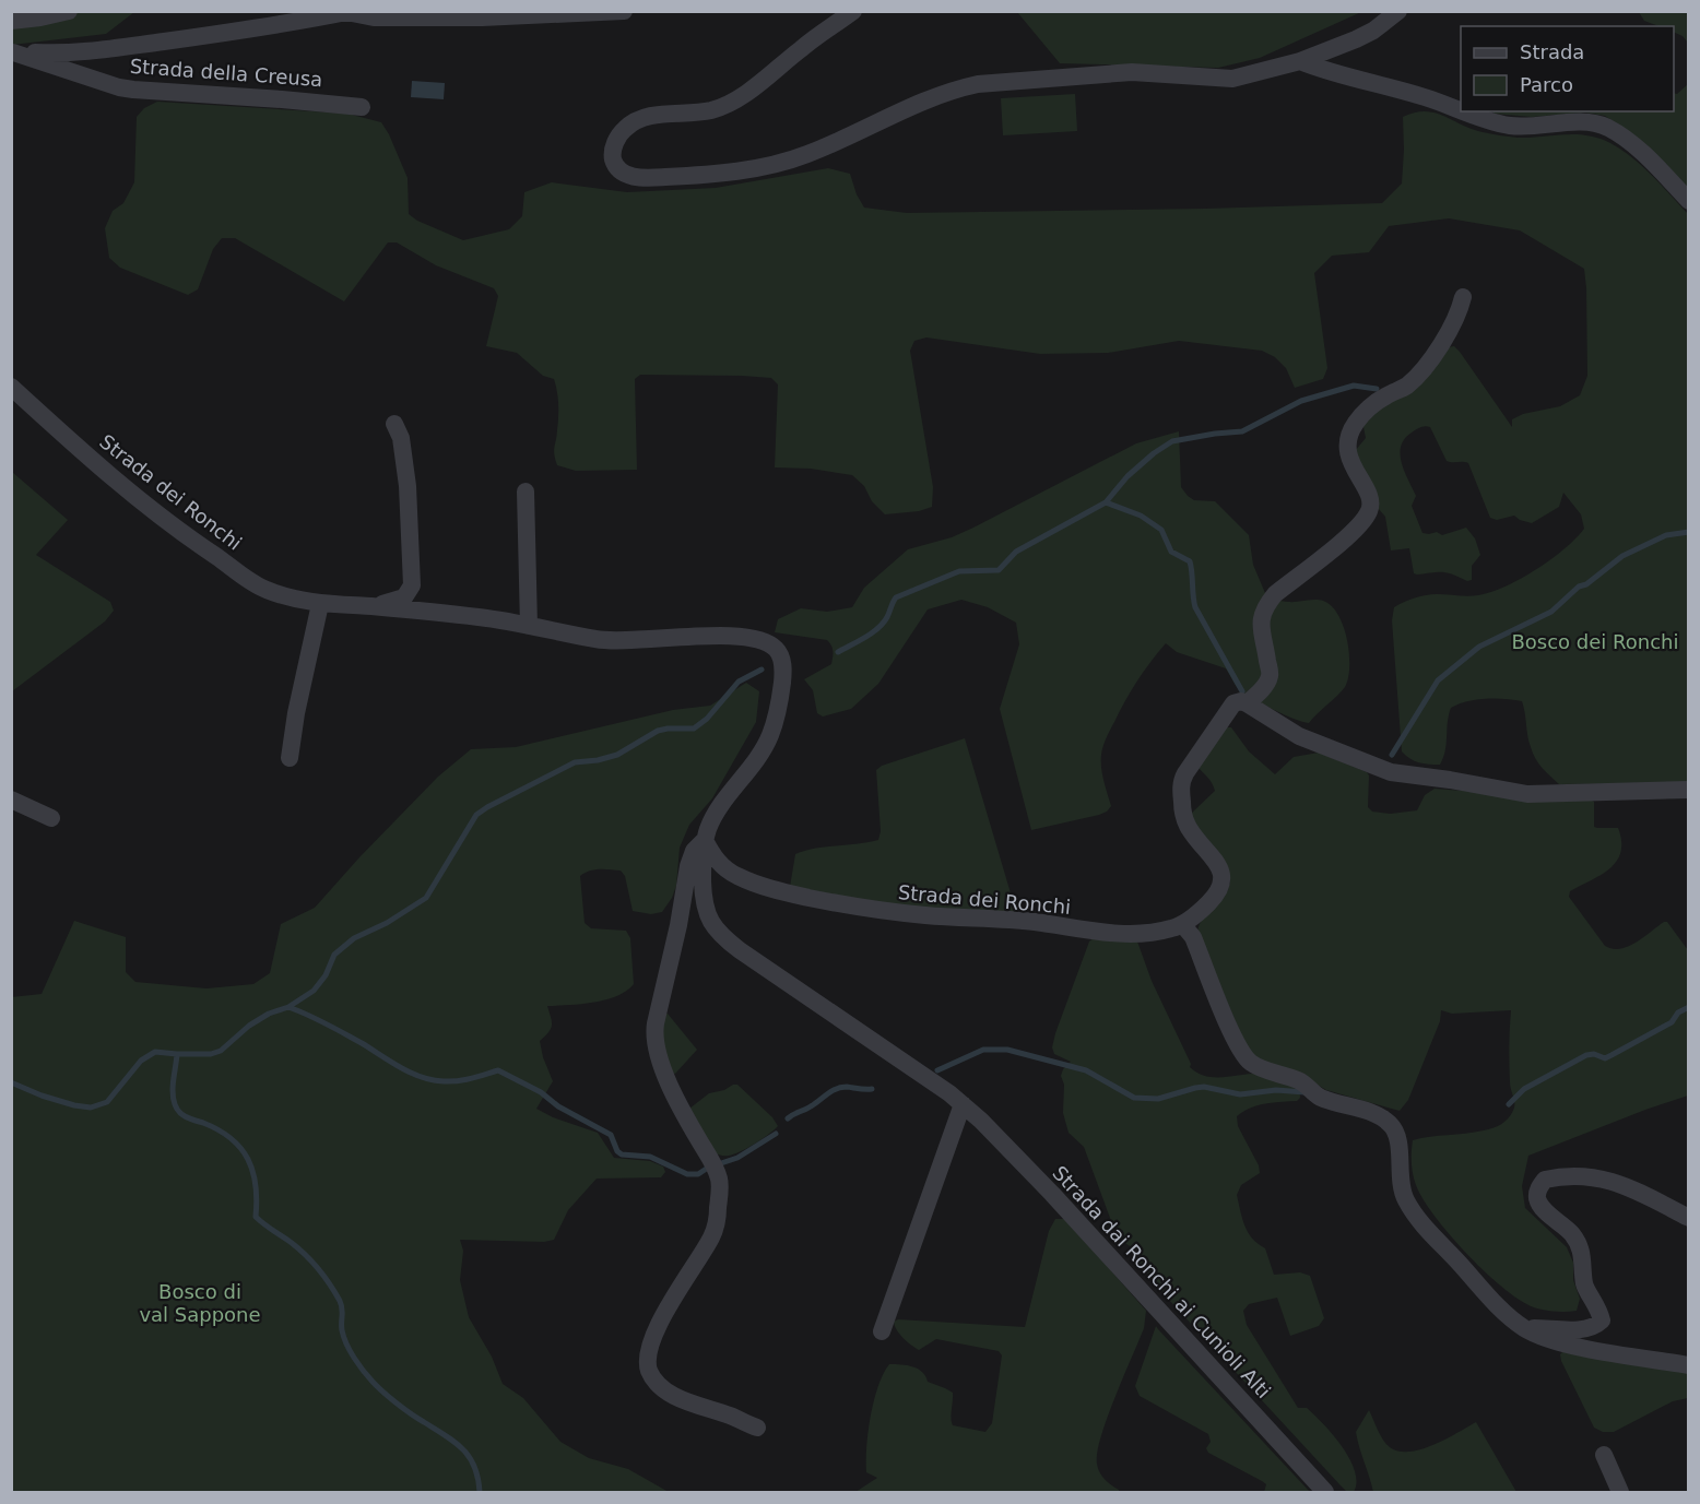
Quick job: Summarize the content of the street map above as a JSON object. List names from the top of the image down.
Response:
{
  "streets": {
    "street": ["Strada della Creusa", "Strada dei Ronchi", "Strada dai Ronchi ai Cunioli Alti"]
  },
  "crossings": [
    ["Strada dei Ronchi", "Strada dai Ronchi ai Cunioli Alti"]
  ],
  "parks": ["Bosco dei Ronchi", "Bosco di val Sappone"],
  "legend": ["Strada", "Parco"]
}
